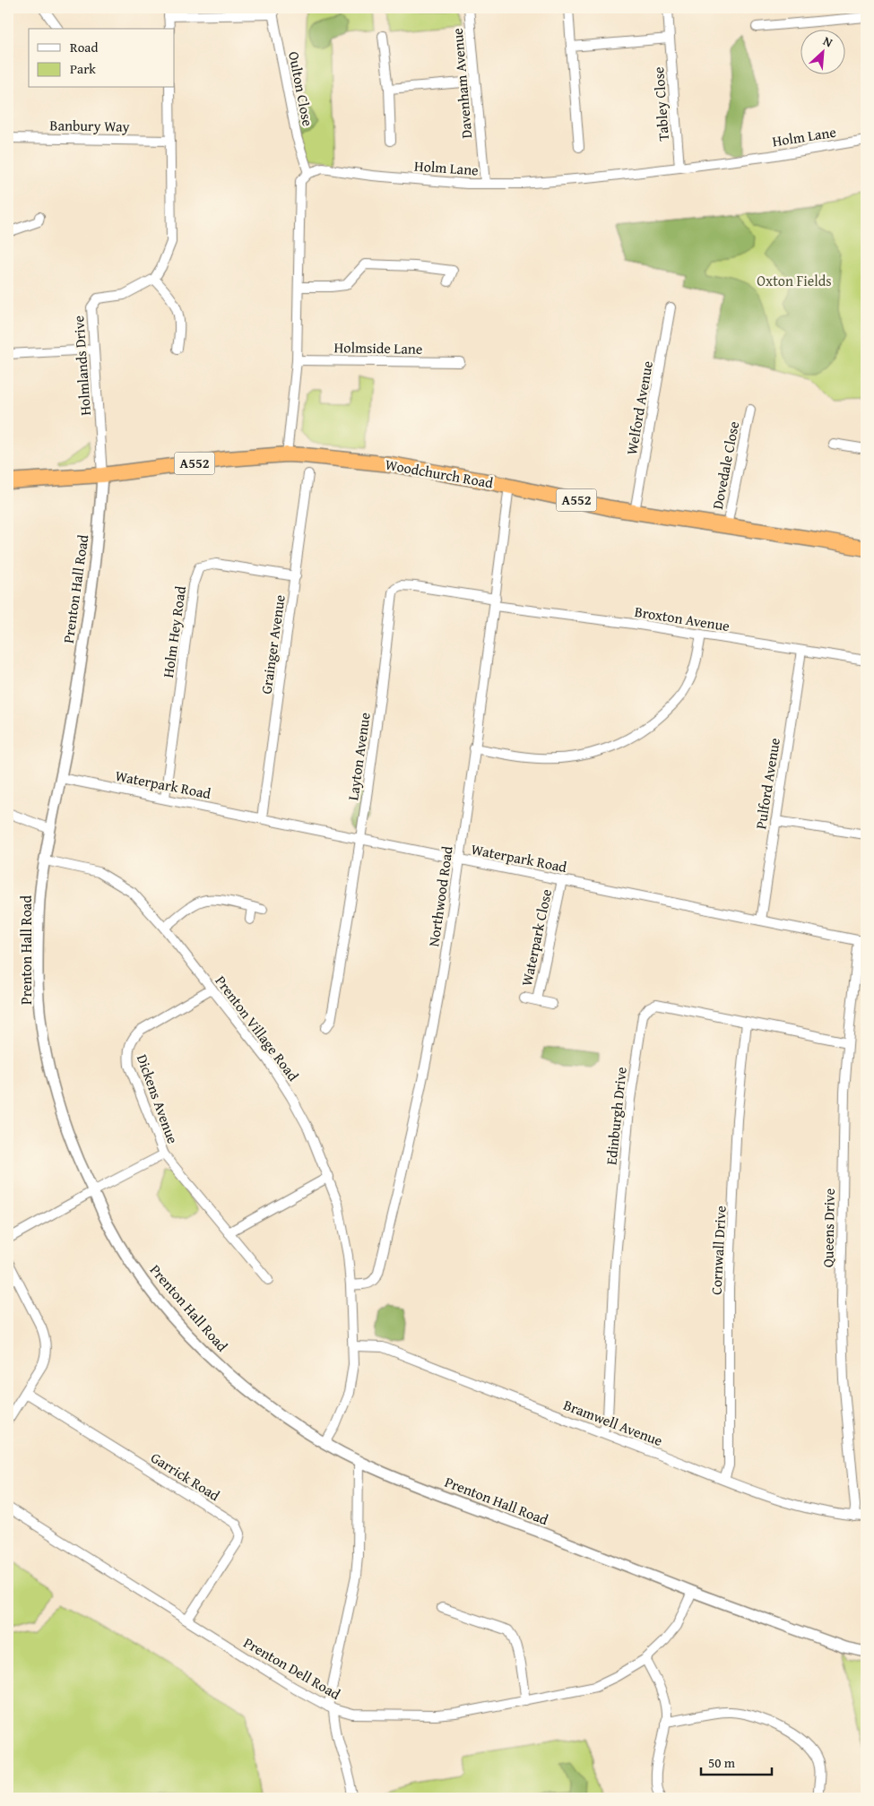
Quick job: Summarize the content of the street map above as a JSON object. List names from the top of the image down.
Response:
{
  "streets": {
    "highway": ["A552", "Woodchurch Road"],
    "street": [
      "Davenham Avenue",
      "Oulton Close",
      "Tabley Close",
      "Banbury Way",
      "Holm Lane",
      "Holmside Lane",
      "Holmlands Drive",
      "Welford Avenue",
      "Dovedale Close",
      "Prenton Hall Road",
      "Broxton Avenue",
      "Holm Hey Road",
      "Grainger Avenue",
      "Layton Avenue",
      "Pulford Avenue",
      "Waterpark Road",
      "Northwood Road",
      "Waterpark Close",
      "Prenton Village Road",
      "Dickens Avenue",
      "Edinburgh Drive",
      "Queens Drive",
      "Cornwall Drive",
      "Bramwell Avenue",
      "Garrick Road",
      "Prenton Dell Road"
    ]
  },
  "crossings": [
    ["Davenham Avenue", "Holm Lane"],
    ["Oulton Close", "Holm Lane"],
    ["Tabley Close", "Holm Lane"],
    ["Holmlands Drive", "Woodchurch Road"],
    ["Holmlands Drive", "Prenton Hall Road"],
    ["Welford Avenue", "Woodchurch Road"],
    ["Dovedale Close", "Woodchurch Road"],
    ["Woodchurch Road", "Prenton Hall Road"],
    ["Woodchurch Road", "Northwood Road"],
    ["Prenton Hall Road", "Waterpark Road"],
    ["Prenton Hall Road", "Prenton Village Road"],
    ["Prenton Hall Road", "Prenton Dell Road"],
    ["Broxton Avenue", "Layton Avenue"],
    ["Broxton Avenue", "Pulford Avenue"],
    ["Broxton Avenue", "Northwood Road"],
    ["Holm Hey Road", "Grainger Avenue"],
    ["Holm Hey Road", "Waterpark Road"],
    ["Grainger Avenue", "Waterpark Road"],
    ["Layton Avenue", "Waterpark Road"],
    ["Layton Avenue", "Northwood Road"],
    ["Pulford Avenue", "Waterpark Road"],
    ["Waterpark Road", "Northwood Road"],
    ["Waterpark Road", "Waterpark Close"],
    ["Waterpark Road", "Queens Drive"],
    ["Northwood Road", "Prenton Village Road"],
    ["Prenton Village Road", "Dickens Avenue"],
    ["Prenton Village Road", "Bramwell Avenue"],
    ["Edinburgh Drive", "Queens Drive"],
    ["Edinburgh Drive", "Cornwall Drive"],
    ["Edinburgh Drive", "Bramwell Avenue"],
    ["Queens Drive", "Bramwell Avenue"],
    ["Cornwall Drive", "Bramwell Avenue"],
    ["Garrick Road", "Prenton Dell Road"]
  ],
  "parks": ["Oxton Fields"],
  "legend": ["Road", "Park"],
  "scale_bar": "50 m",
  "north": "top right"
}
